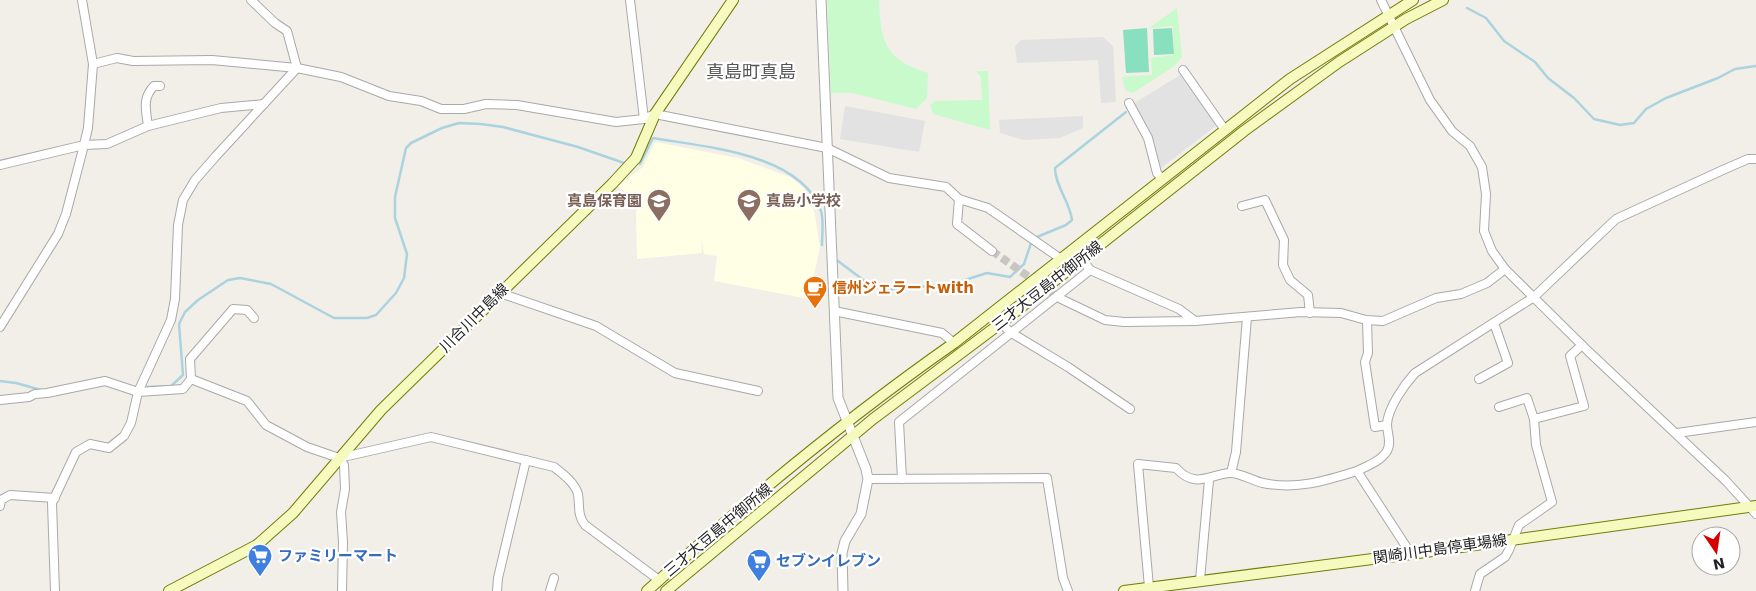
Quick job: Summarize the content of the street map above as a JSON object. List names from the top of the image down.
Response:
{
  "streets": {
    "main road": ["三才大豆島中御所線", "川合川中島線", "関崎川中島停車場線"]
  },
  "districts": ["真島町真島"],
  "places": {
    "school or university": ["真島保育園", "真島小学校"],
    "cafe": ["信州ジェラートwith"],
    "supermarket": ["ファミリーマート", "セブンイレブン"]
  },
  "north": "bottom"
}
